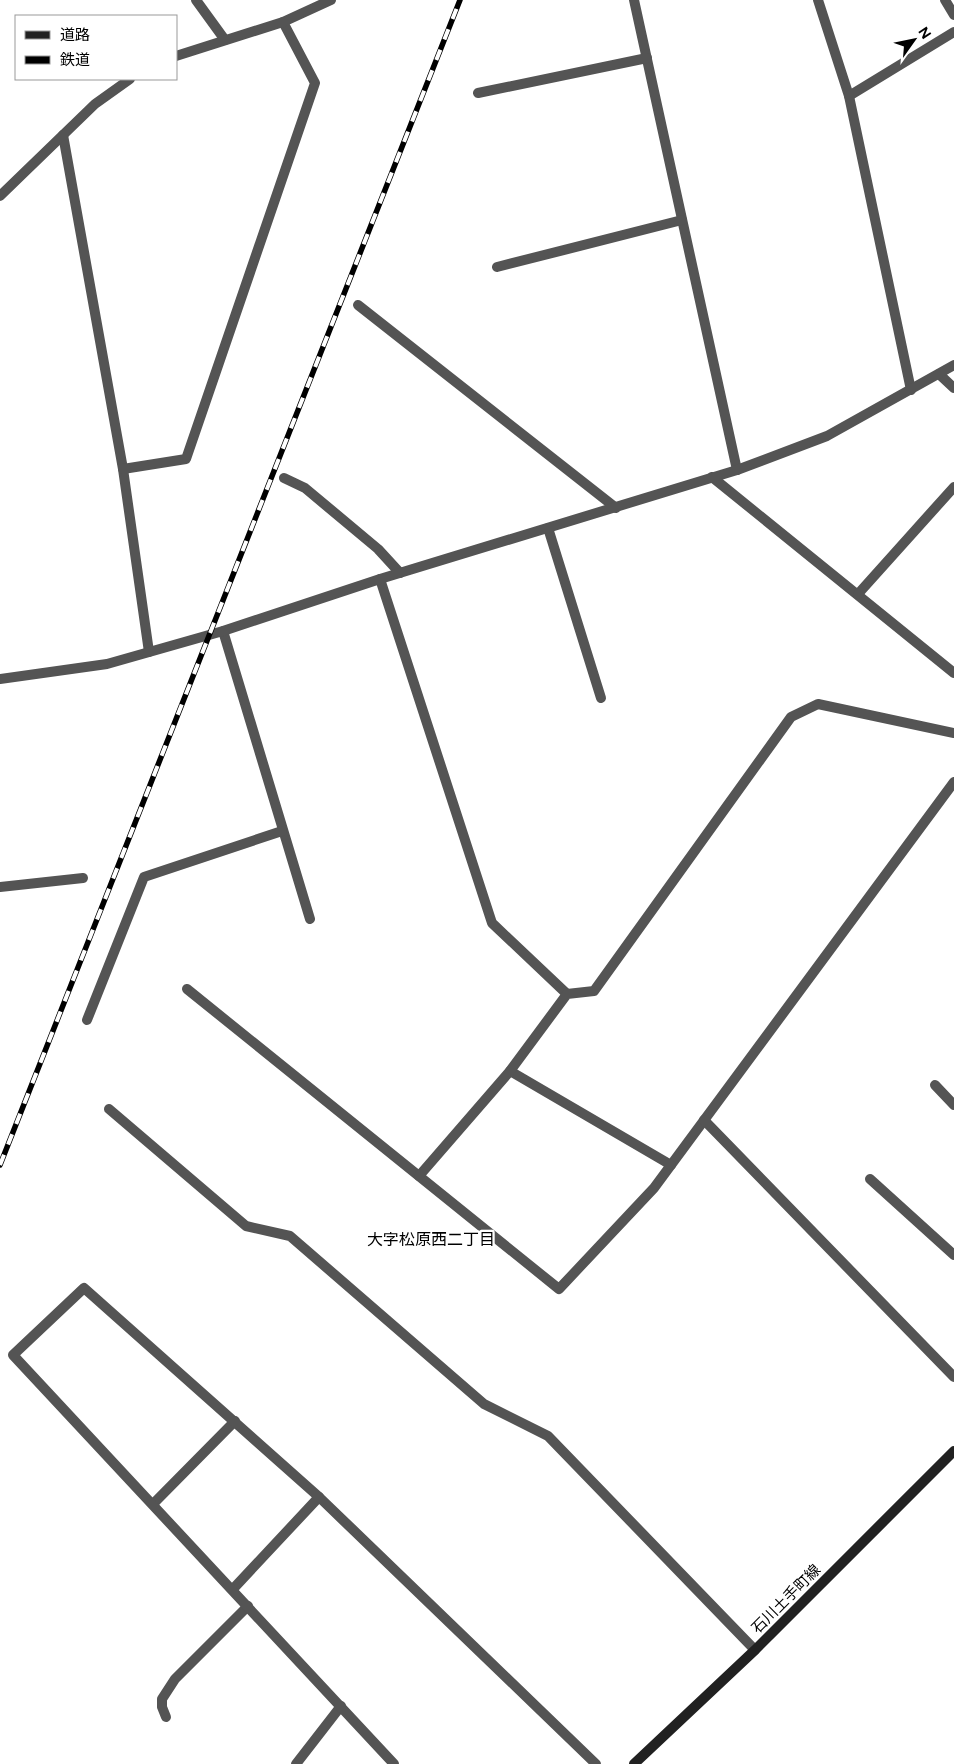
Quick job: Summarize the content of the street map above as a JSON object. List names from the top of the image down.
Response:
{
  "streets": {
    "main road": ["石川土手町線"]
  },
  "districts": ["大字松原西二丁目"],
  "legend": ["道路", "鉄道"],
  "north": "top right"
}
